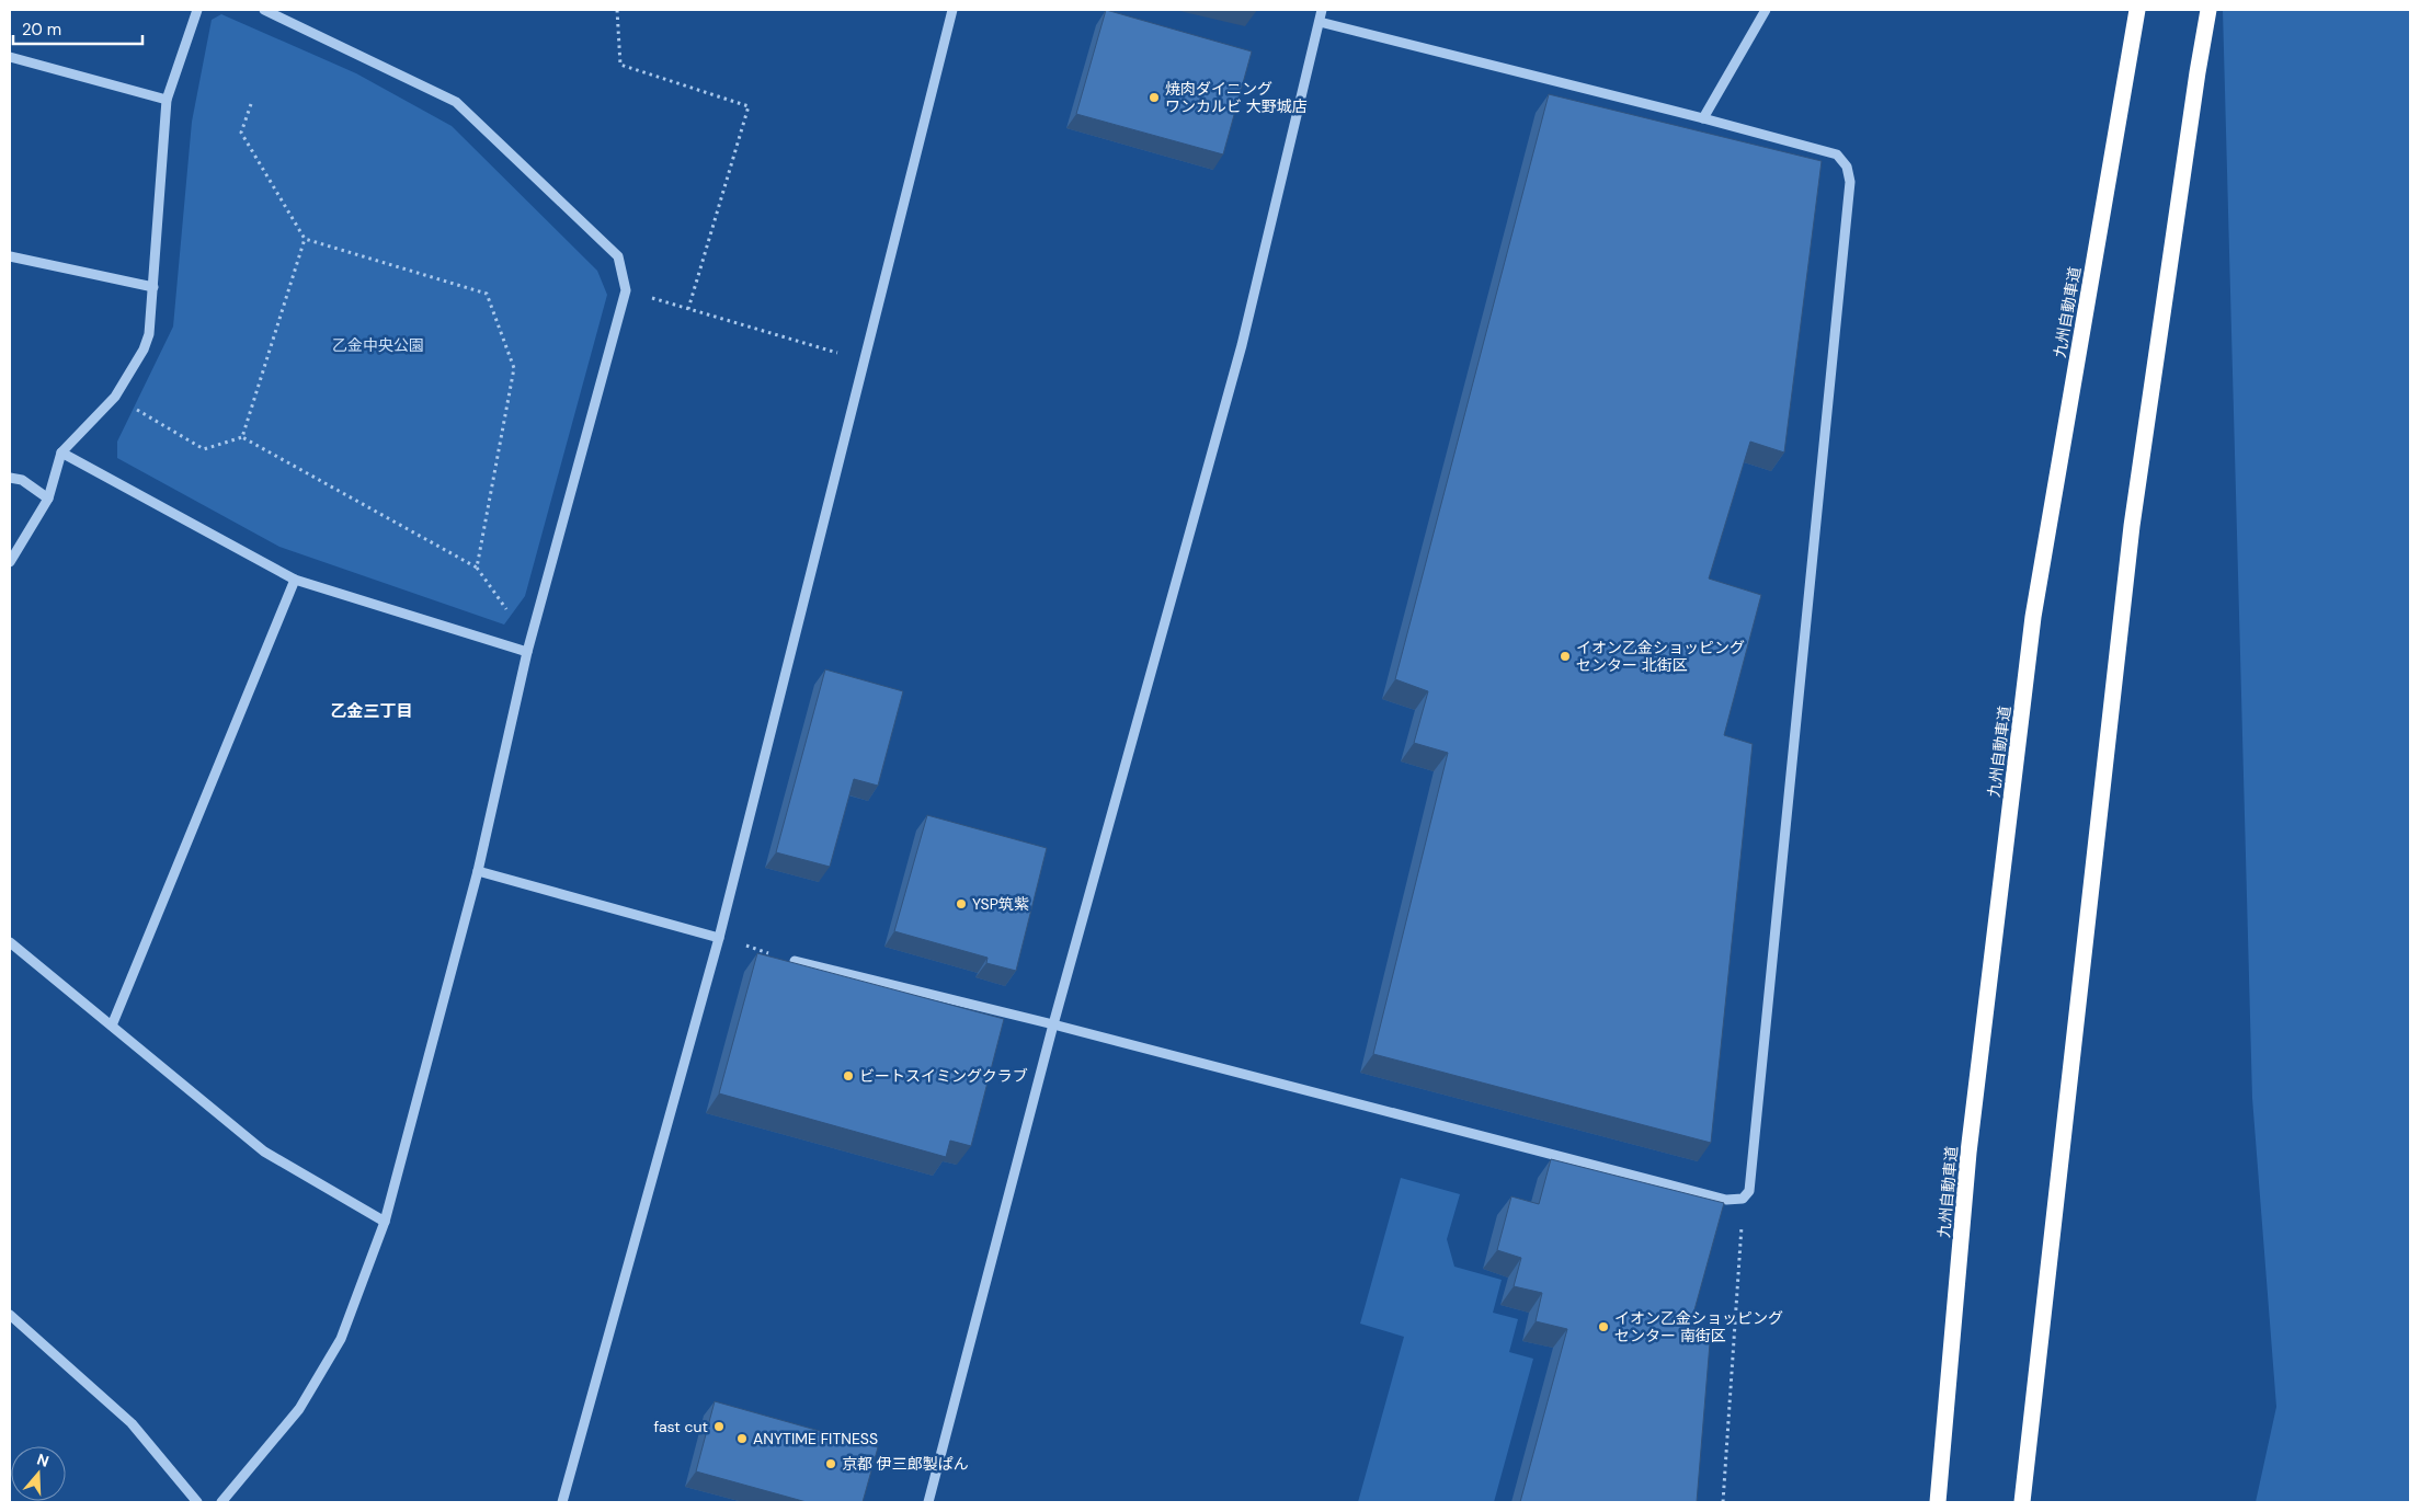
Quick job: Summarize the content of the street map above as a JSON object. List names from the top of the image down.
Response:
{
  "streets": {
    "highway": ["九州自動車道"]
  },
  "districts": ["乙金三丁目"],
  "parks": ["乙金中央公園"],
  "places": [
    "焼肉ダイニング ワンカルビ 大野城店",
    "イオン乙金ショッピング センター 北街区",
    "YSP筑紫",
    "ビートスイミングクラブ",
    "イオン乙金ショッピング センター 南街区",
    "fast cut",
    "ANYTIME FITNESS",
    "京都 伊三郎製ぱん"
  ],
  "scale_bar": "20 m",
  "north": "top"
}
